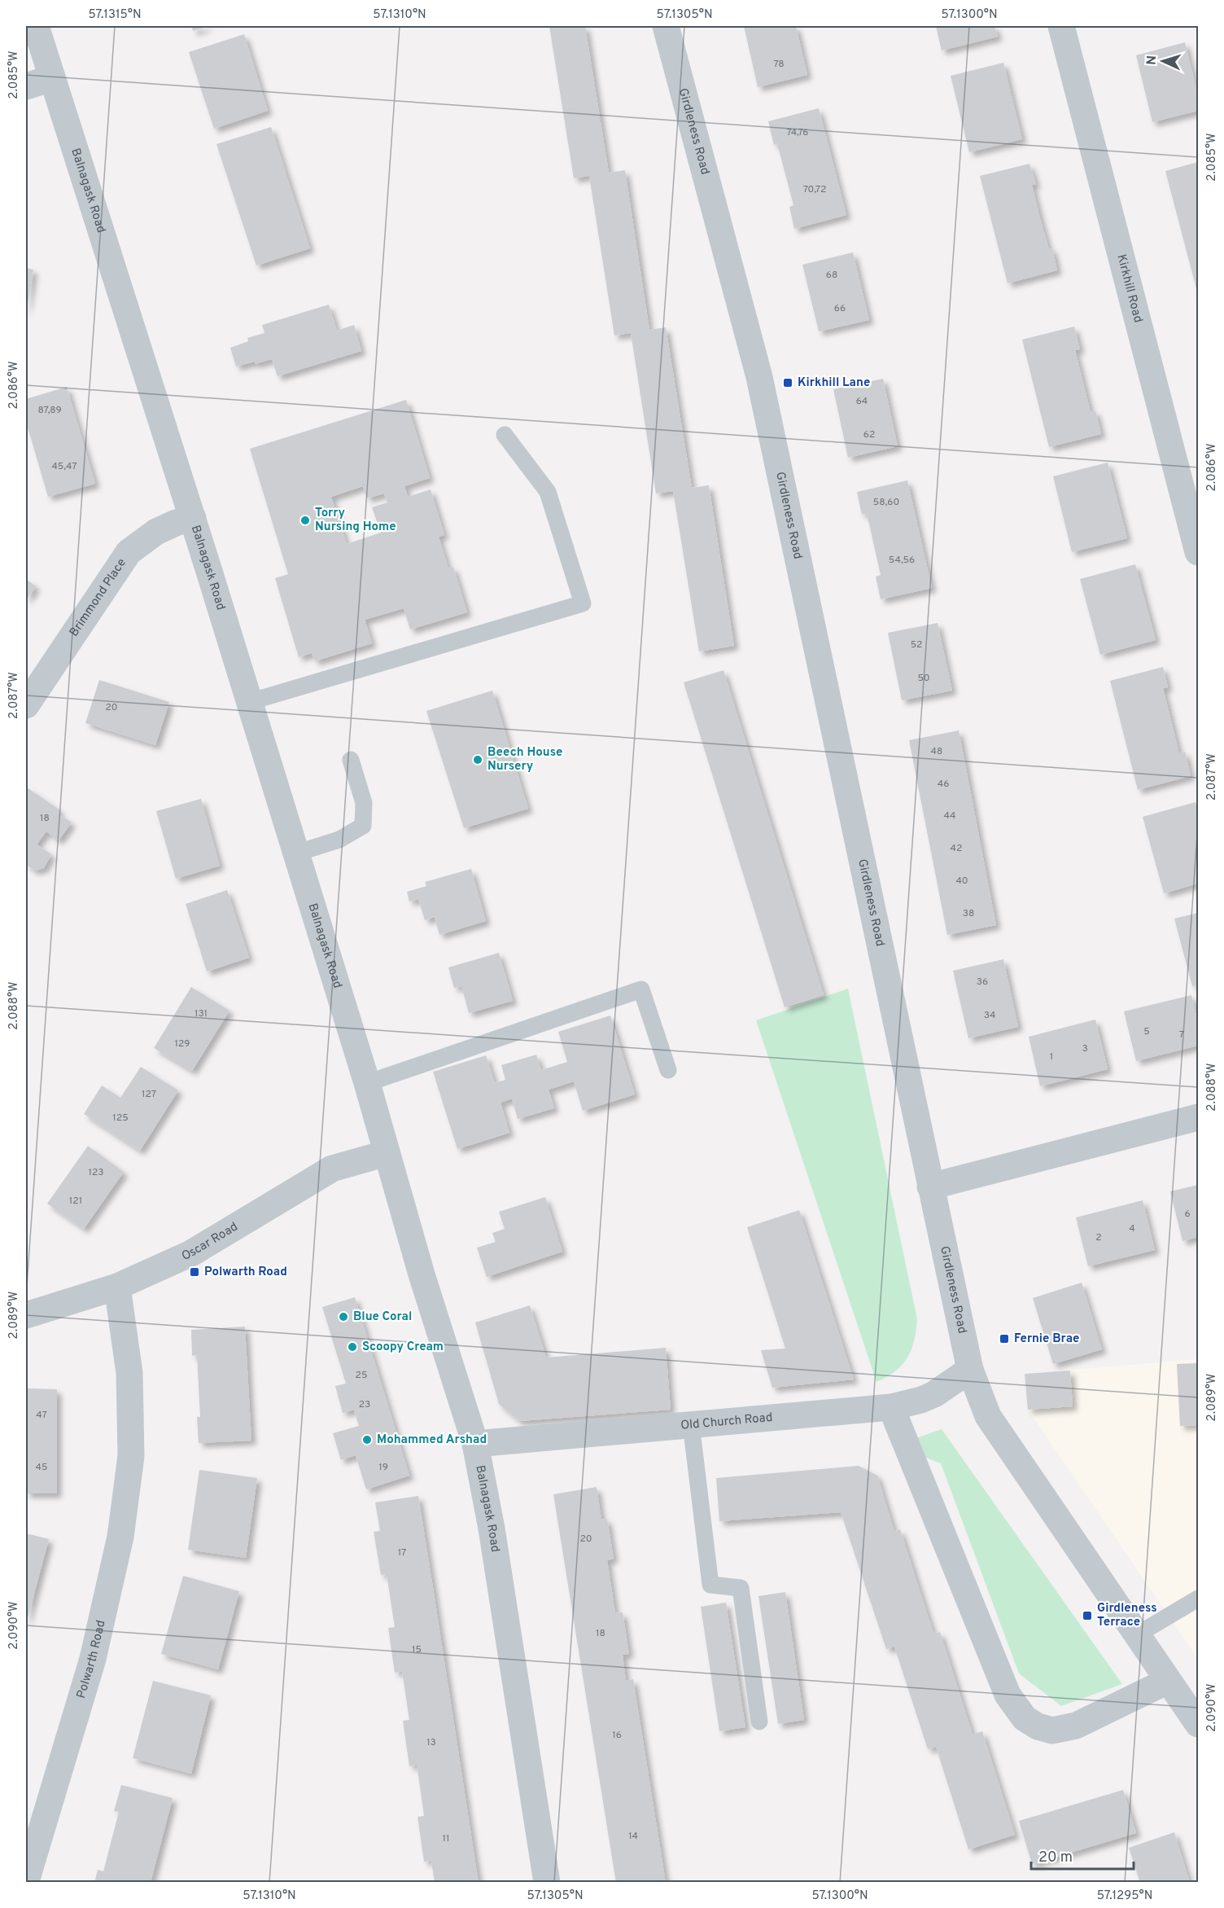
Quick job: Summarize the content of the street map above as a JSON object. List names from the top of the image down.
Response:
{
  "streets": {
    "street": [
      "Girdleness Road",
      "Balnagask Road",
      "Kirkhill Road",
      "Brimmond Place",
      "Oscar Road",
      "Old Church Road",
      "Polwarth Road"
    ]
  },
  "crossings": [
    ["Girdleness Road", "Old Church Road"],
    ["Balnagask Road", "Brimmond Place"],
    ["Balnagask Road", "Oscar Road"],
    ["Balnagask Road", "Old Church Road"],
    ["Oscar Road", "Polwarth Road"]
  ],
  "places": {
    "transit": [
      "Kirkhill Lane",
      "Polwarth Road",
      "Fernie Brae",
      "Girdleness Terrace"
    ],
    "other": [
      "Torry Nursing Home",
      "Beech House Nursery",
      "Blue Coral",
      "Scoopy Cream",
      "Mohammed Arshad"
    ]
  },
  "house_numbers": [
    "78",
    "74,76",
    "70,72",
    "68",
    "66",
    "64",
    "87,89",
    "62",
    "45,47",
    "58,60",
    "54,56",
    "52",
    "50",
    "20",
    "48",
    "46",
    "44",
    "18",
    "42",
    "40",
    "38",
    "36",
    "131",
    "34",
    "5",
    "7",
    "129",
    "3",
    "1",
    "127",
    "125",
    "123",
    "121",
    "6",
    "4",
    "2",
    "25",
    "23",
    "47",
    "45",
    "19",
    "20",
    "17",
    "18",
    "15",
    "16",
    "13",
    "14",
    "11"
  ],
  "scale_bar": "20 m",
  "north": "left",
  "coordinates": [
    "57.1315°N",
    "57.1310°N",
    "57.1305°N",
    "57.1300°N",
    "2.085°W",
    "2.086°W",
    "2.087°W",
    "2.088°W",
    "2.089°W",
    "2.090°W",
    "57.1295°N"
  ]
}
